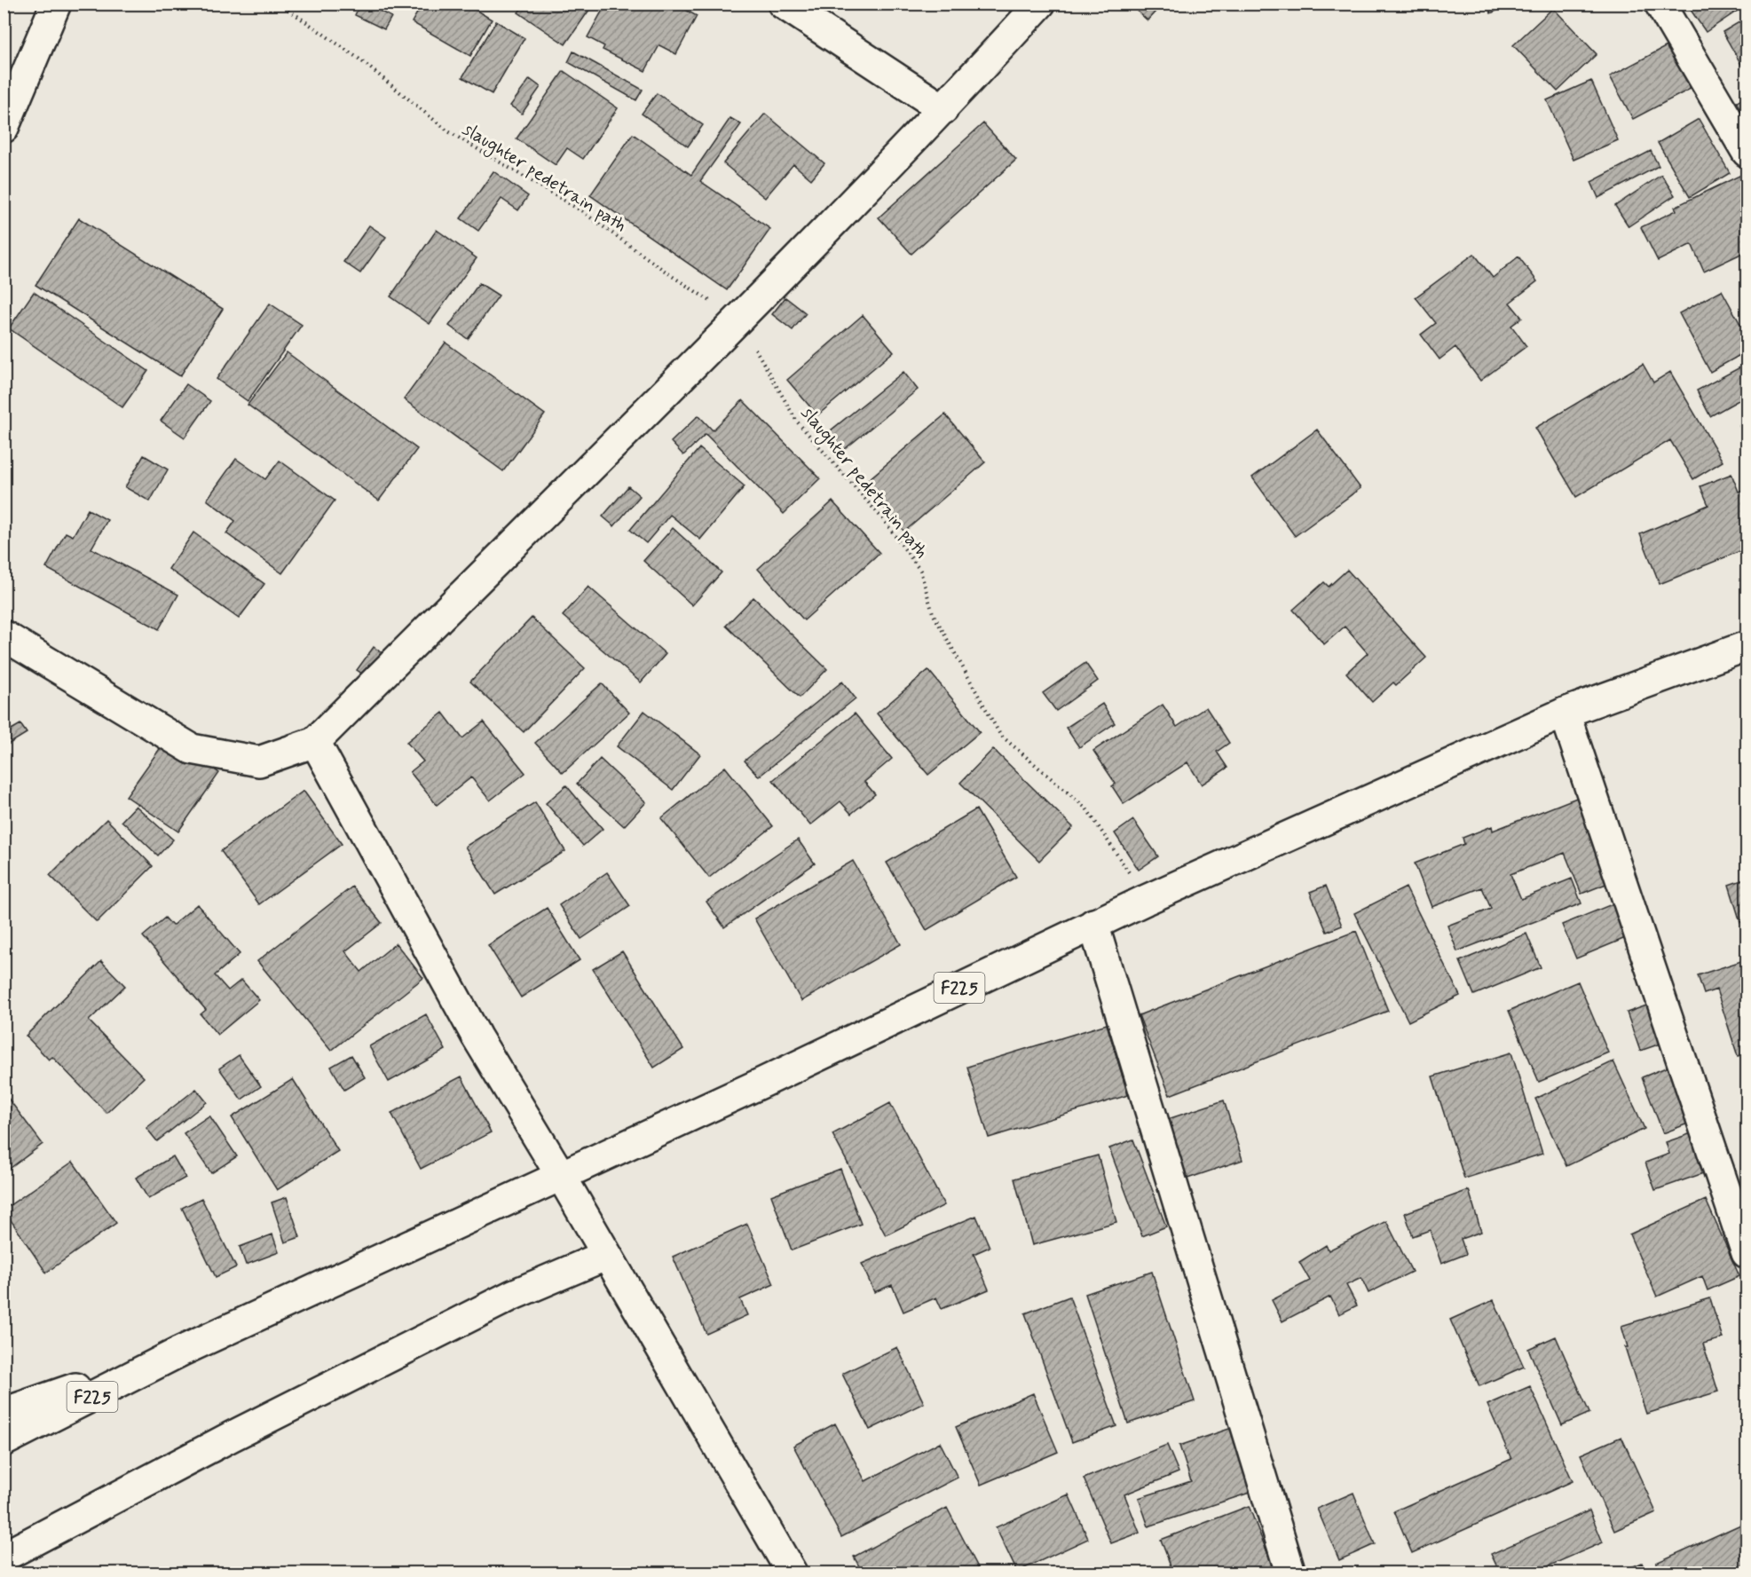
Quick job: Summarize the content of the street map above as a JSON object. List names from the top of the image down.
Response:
{
  "streets": {
    "main road": ["F225"],
    "path": ["slaughter pedetrain path"]
  },
  "crossings": [
    ["slaughter pedetrain path", "F225"]
  ]
}
